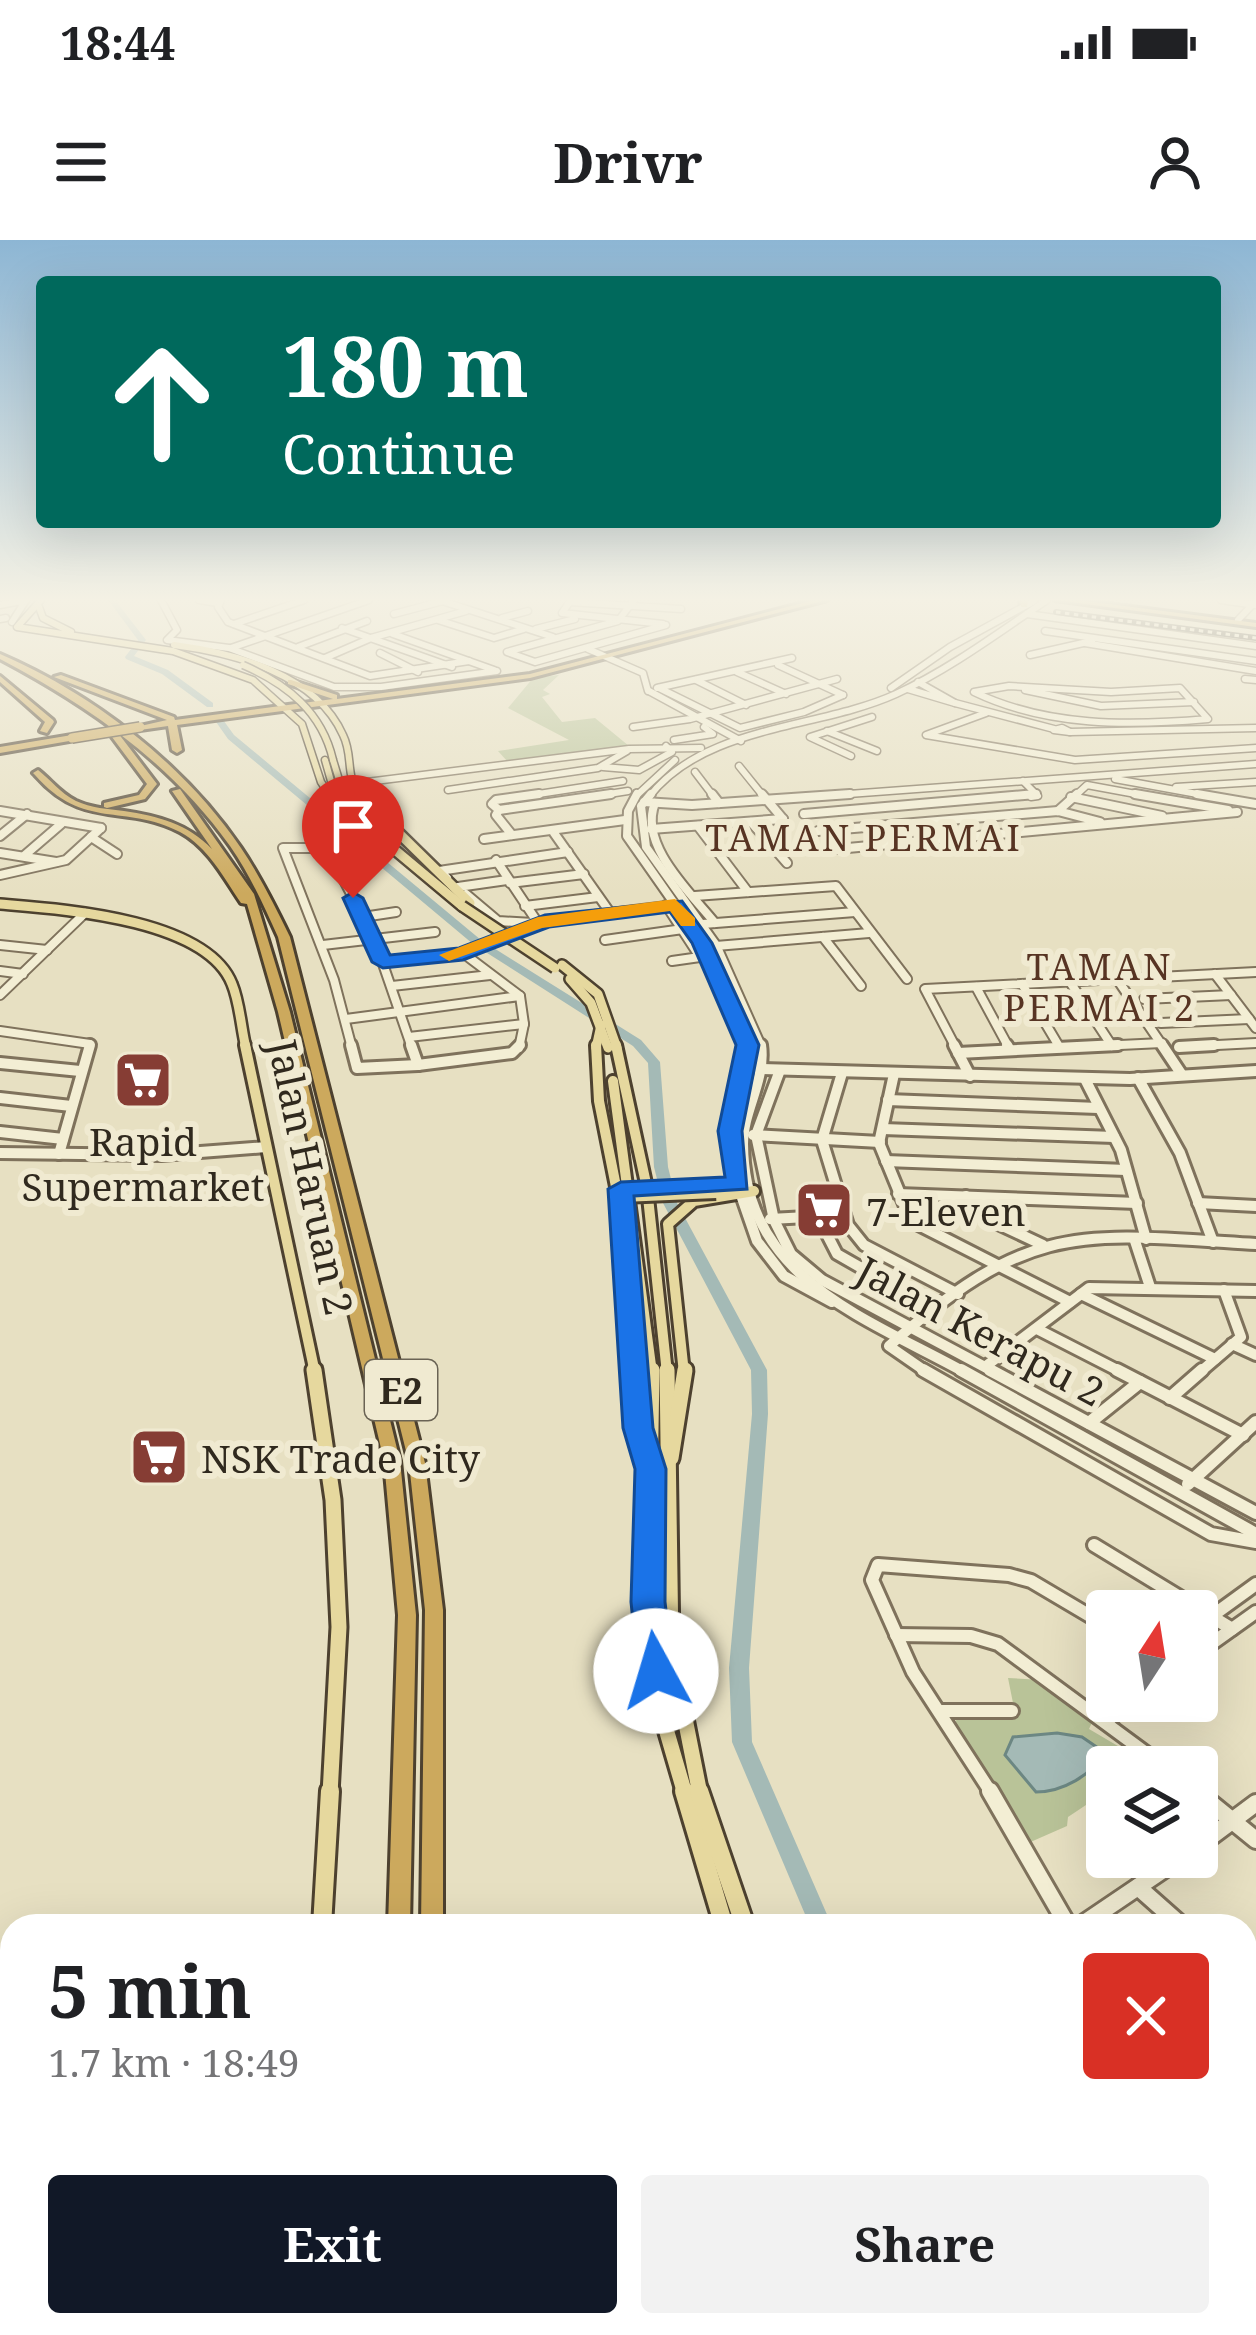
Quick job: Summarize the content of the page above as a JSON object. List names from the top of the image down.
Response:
{
  "streets": {
    "highway": ["E2"],
    "main road": ["Jalan Haruan 2"],
    "street": ["Jalan Kerapu 2"]
  },
  "districts": ["TAMAN PERMAI", "TAMAN PERMAI 2"],
  "places": {
    "supermarket": ["Rapid Supermarket", "7-Eleven", "NSK Trade City"]
  },
  "north": "top",
  "page": {
    "status": "18:44",
    "header": "Drivr",
    "turn": ["180 m", "Continue"],
    "heading": ["5 min", "1.7 km · 18:49"],
    "buttons": ["Exit", "Share"]
  }
}
